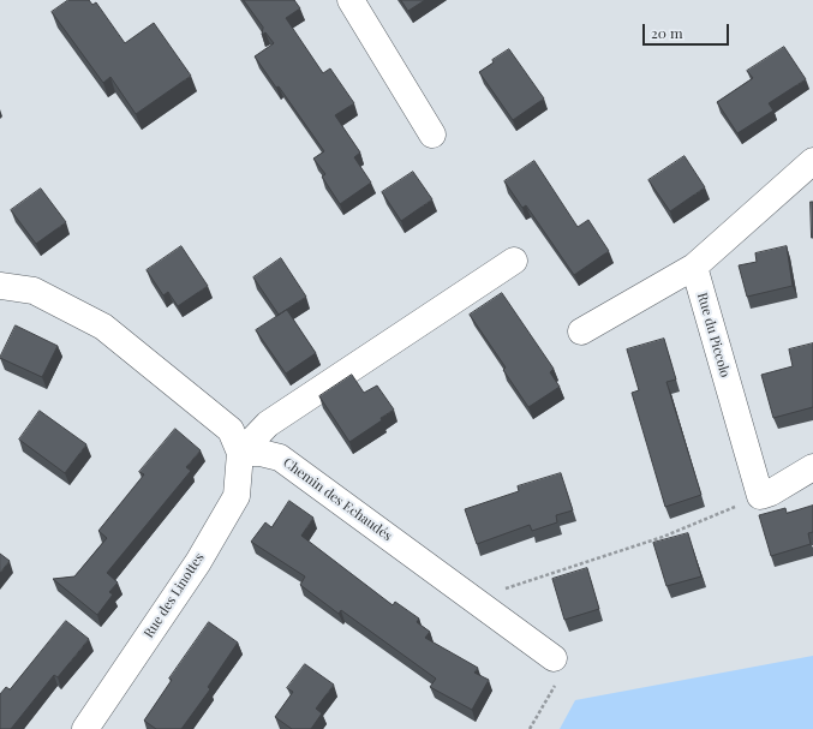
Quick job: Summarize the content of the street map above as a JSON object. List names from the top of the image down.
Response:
{
  "streets": {
    "street": ["Rue du Piccolo", "Chemin des Echaudés", "Rue des Linottes"]
  },
  "crossings": [
    ["Chemin des Echaudés", "Rue des Linottes"]
  ],
  "scale_bar": "20 m"
}
